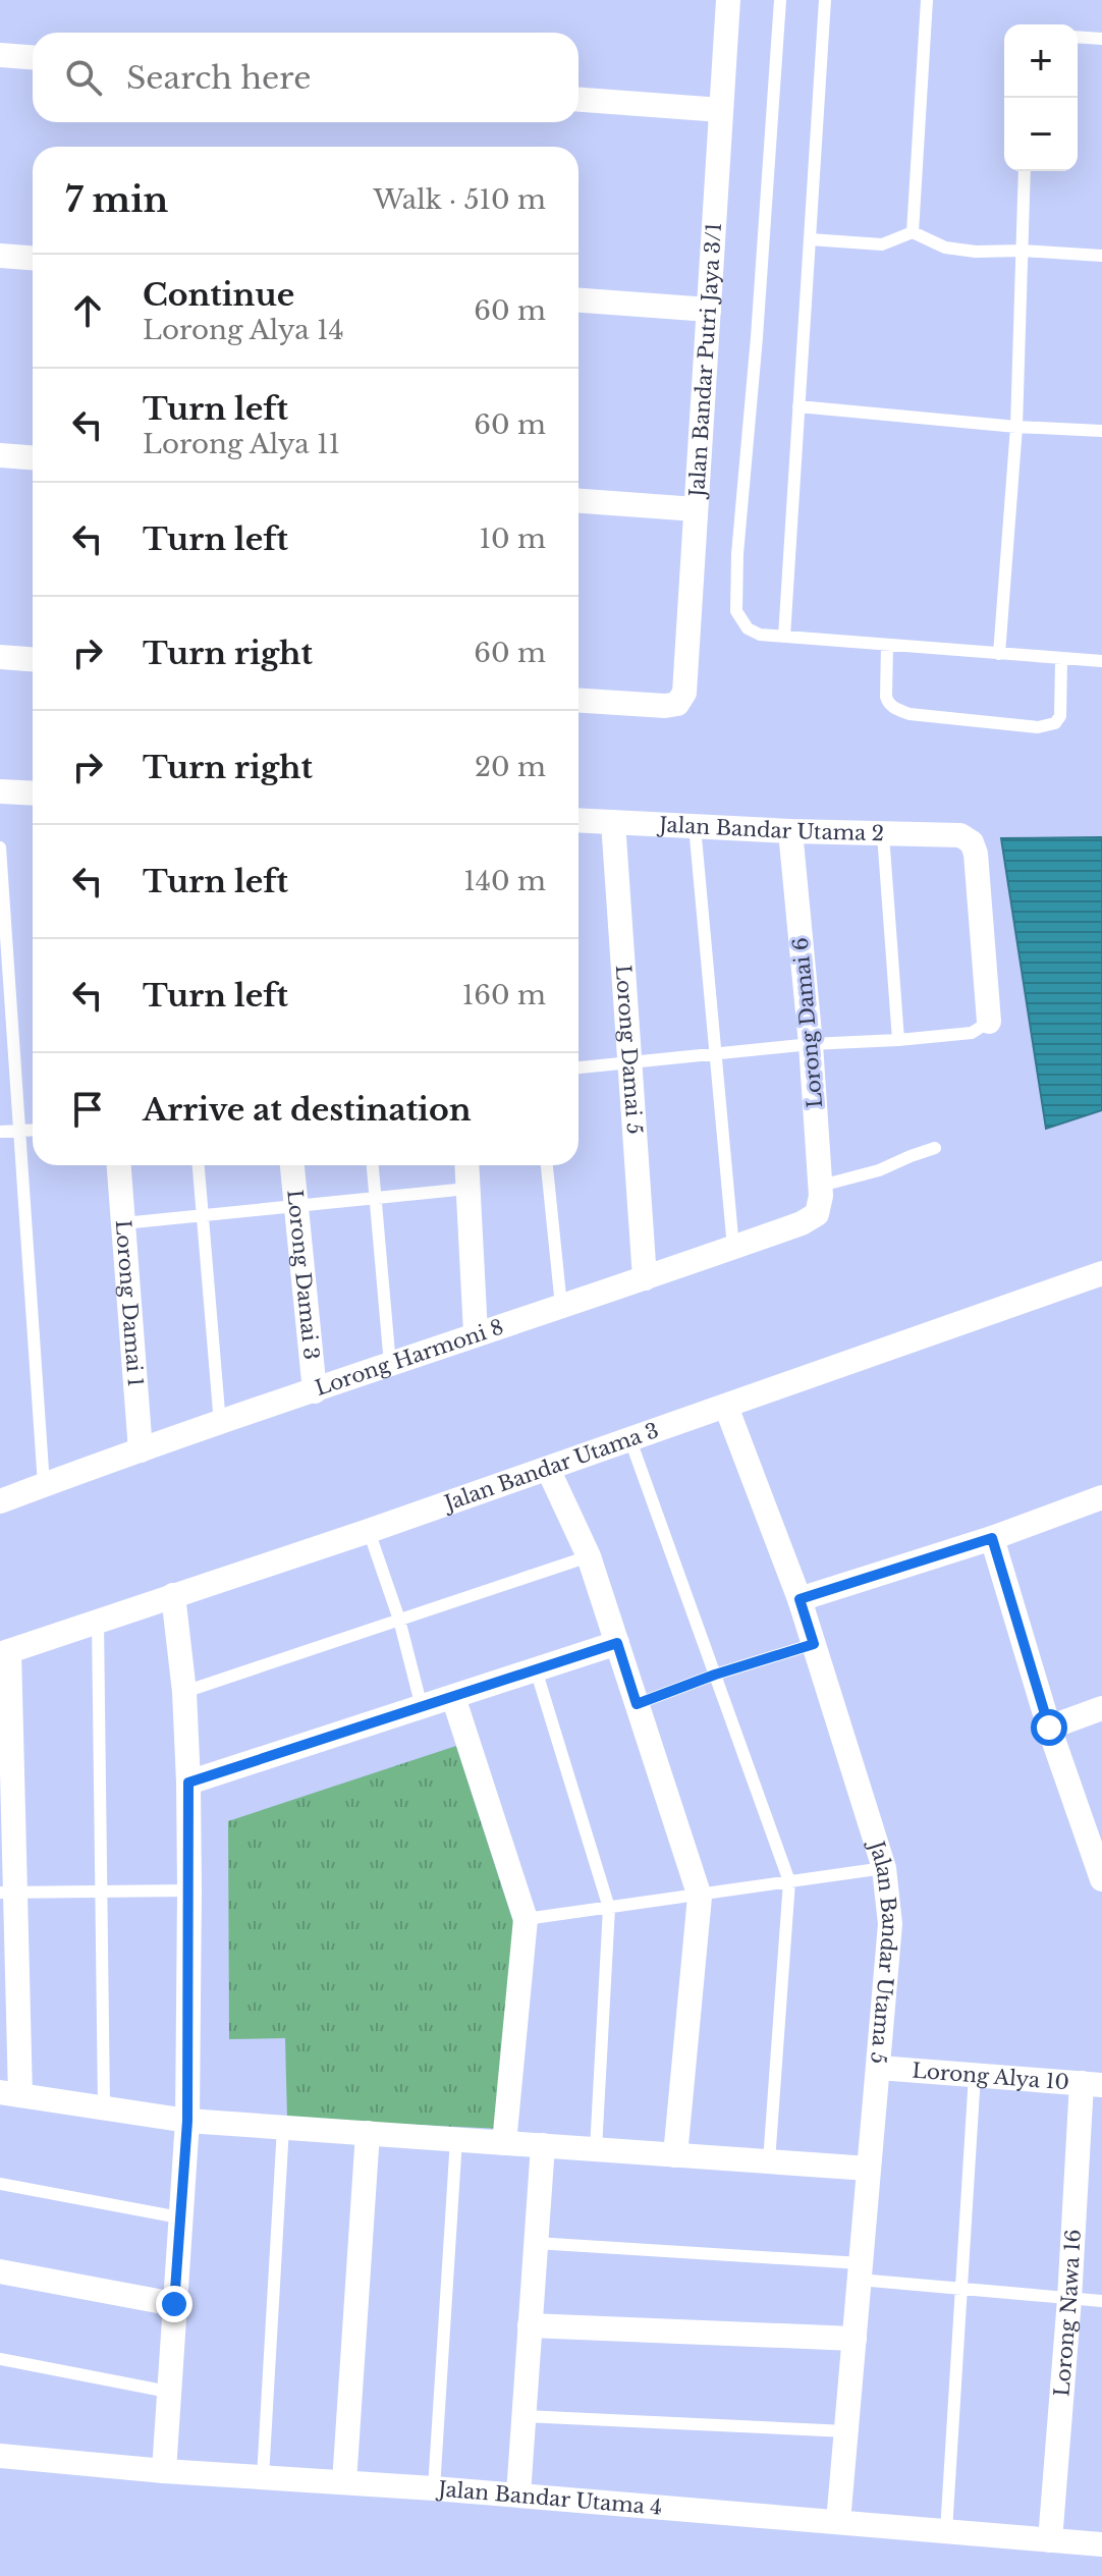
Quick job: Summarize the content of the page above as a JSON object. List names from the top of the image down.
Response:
{
  "streets": {
    "street": [
      "Jalan Bandar Putri Jaya 3/1",
      "Jalan Bandar Utama 2",
      "Lorong Damai 6",
      "Lorong Damai 5",
      "Lorong Damai 3",
      "Lorong Damai 1",
      "Lorong Harmoni 8",
      "Jalan Bandar Utama 3",
      "Jalan Bandar Utama 5",
      "Lorong Alya 10",
      "Lorong Nawa 16",
      "Jalan Bandar Utama 4"
    ]
  },
  "crossings": [
    ["Jalan Bandar Utama 2", "Lorong Damai 6"],
    ["Jalan Bandar Utama 2", "Lorong Damai 5"],
    ["Lorong Damai 6", "Lorong Harmoni 8"],
    ["Lorong Damai 5", "Lorong Harmoni 8"],
    ["Lorong Damai 3", "Lorong Harmoni 8"],
    ["Lorong Damai 1", "Lorong Harmoni 8"],
    ["Jalan Bandar Utama 3", "Jalan Bandar Utama 5"],
    ["Jalan Bandar Utama 5", "Lorong Alya 10"],
    ["Jalan Bandar Utama 5", "Jalan Bandar Utama 4"],
    ["Lorong Alya 10", "Lorong Nawa 16"],
    ["Lorong Nawa 16", "Jalan Bandar Utama 4"]
  ],
  "page": {
    "map_buttons": ["+", "−"],
    "search": "Search here",
    "heading": ["7 min", "Walk · 510 m"],
    "list": [
      ["Continue", "Lorong Alya 14", "60 m"],
      ["Turn left", "Lorong Alya 11", "60 m"],
      ["Turn left", "10 m"],
      ["Turn right", "60 m"],
      ["Turn right", "20 m"],
      ["Turn left", "140 m"],
      ["Turn left", "160 m"],
      "Arrive at destination"
    ]
  }
}
